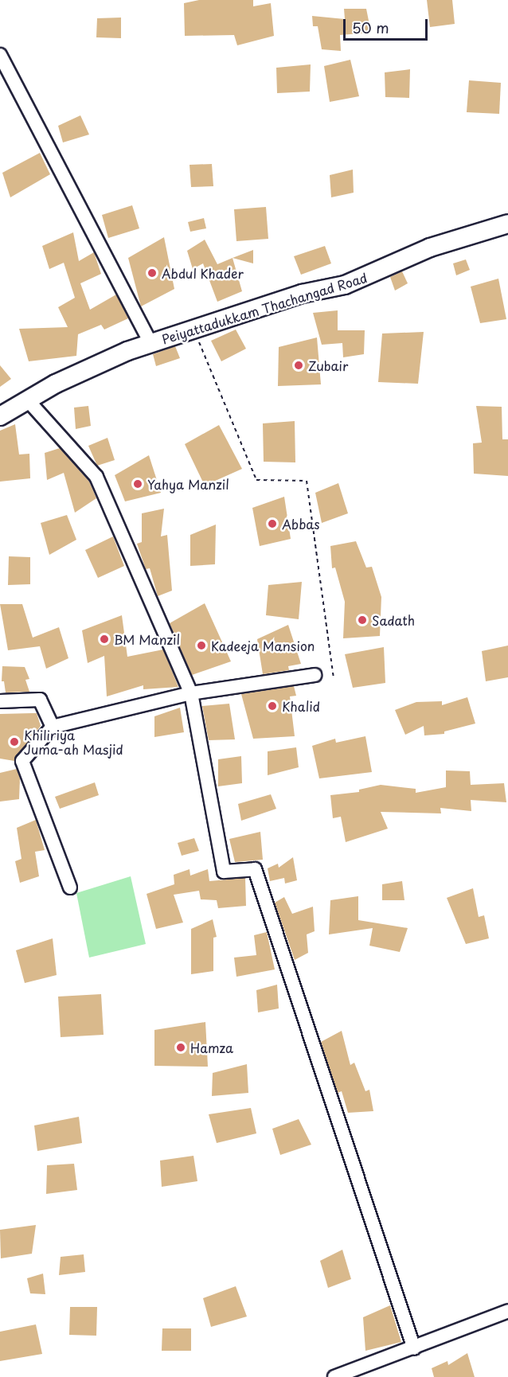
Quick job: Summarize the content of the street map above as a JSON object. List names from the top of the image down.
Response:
{
  "streets": {
    "main road": ["Peiyattadukkam Thachangad Road"]
  },
  "places": [
    "Abdul Khader",
    "Zubair",
    "Yahya Manzil",
    "Abbas",
    "Sadath",
    "BM Manzil",
    "Kadeeja Mansion",
    "Khalid",
    "Khiliriya Juma-ah Masjid",
    "Hamza"
  ],
  "scale_bar": "50 m"
}
